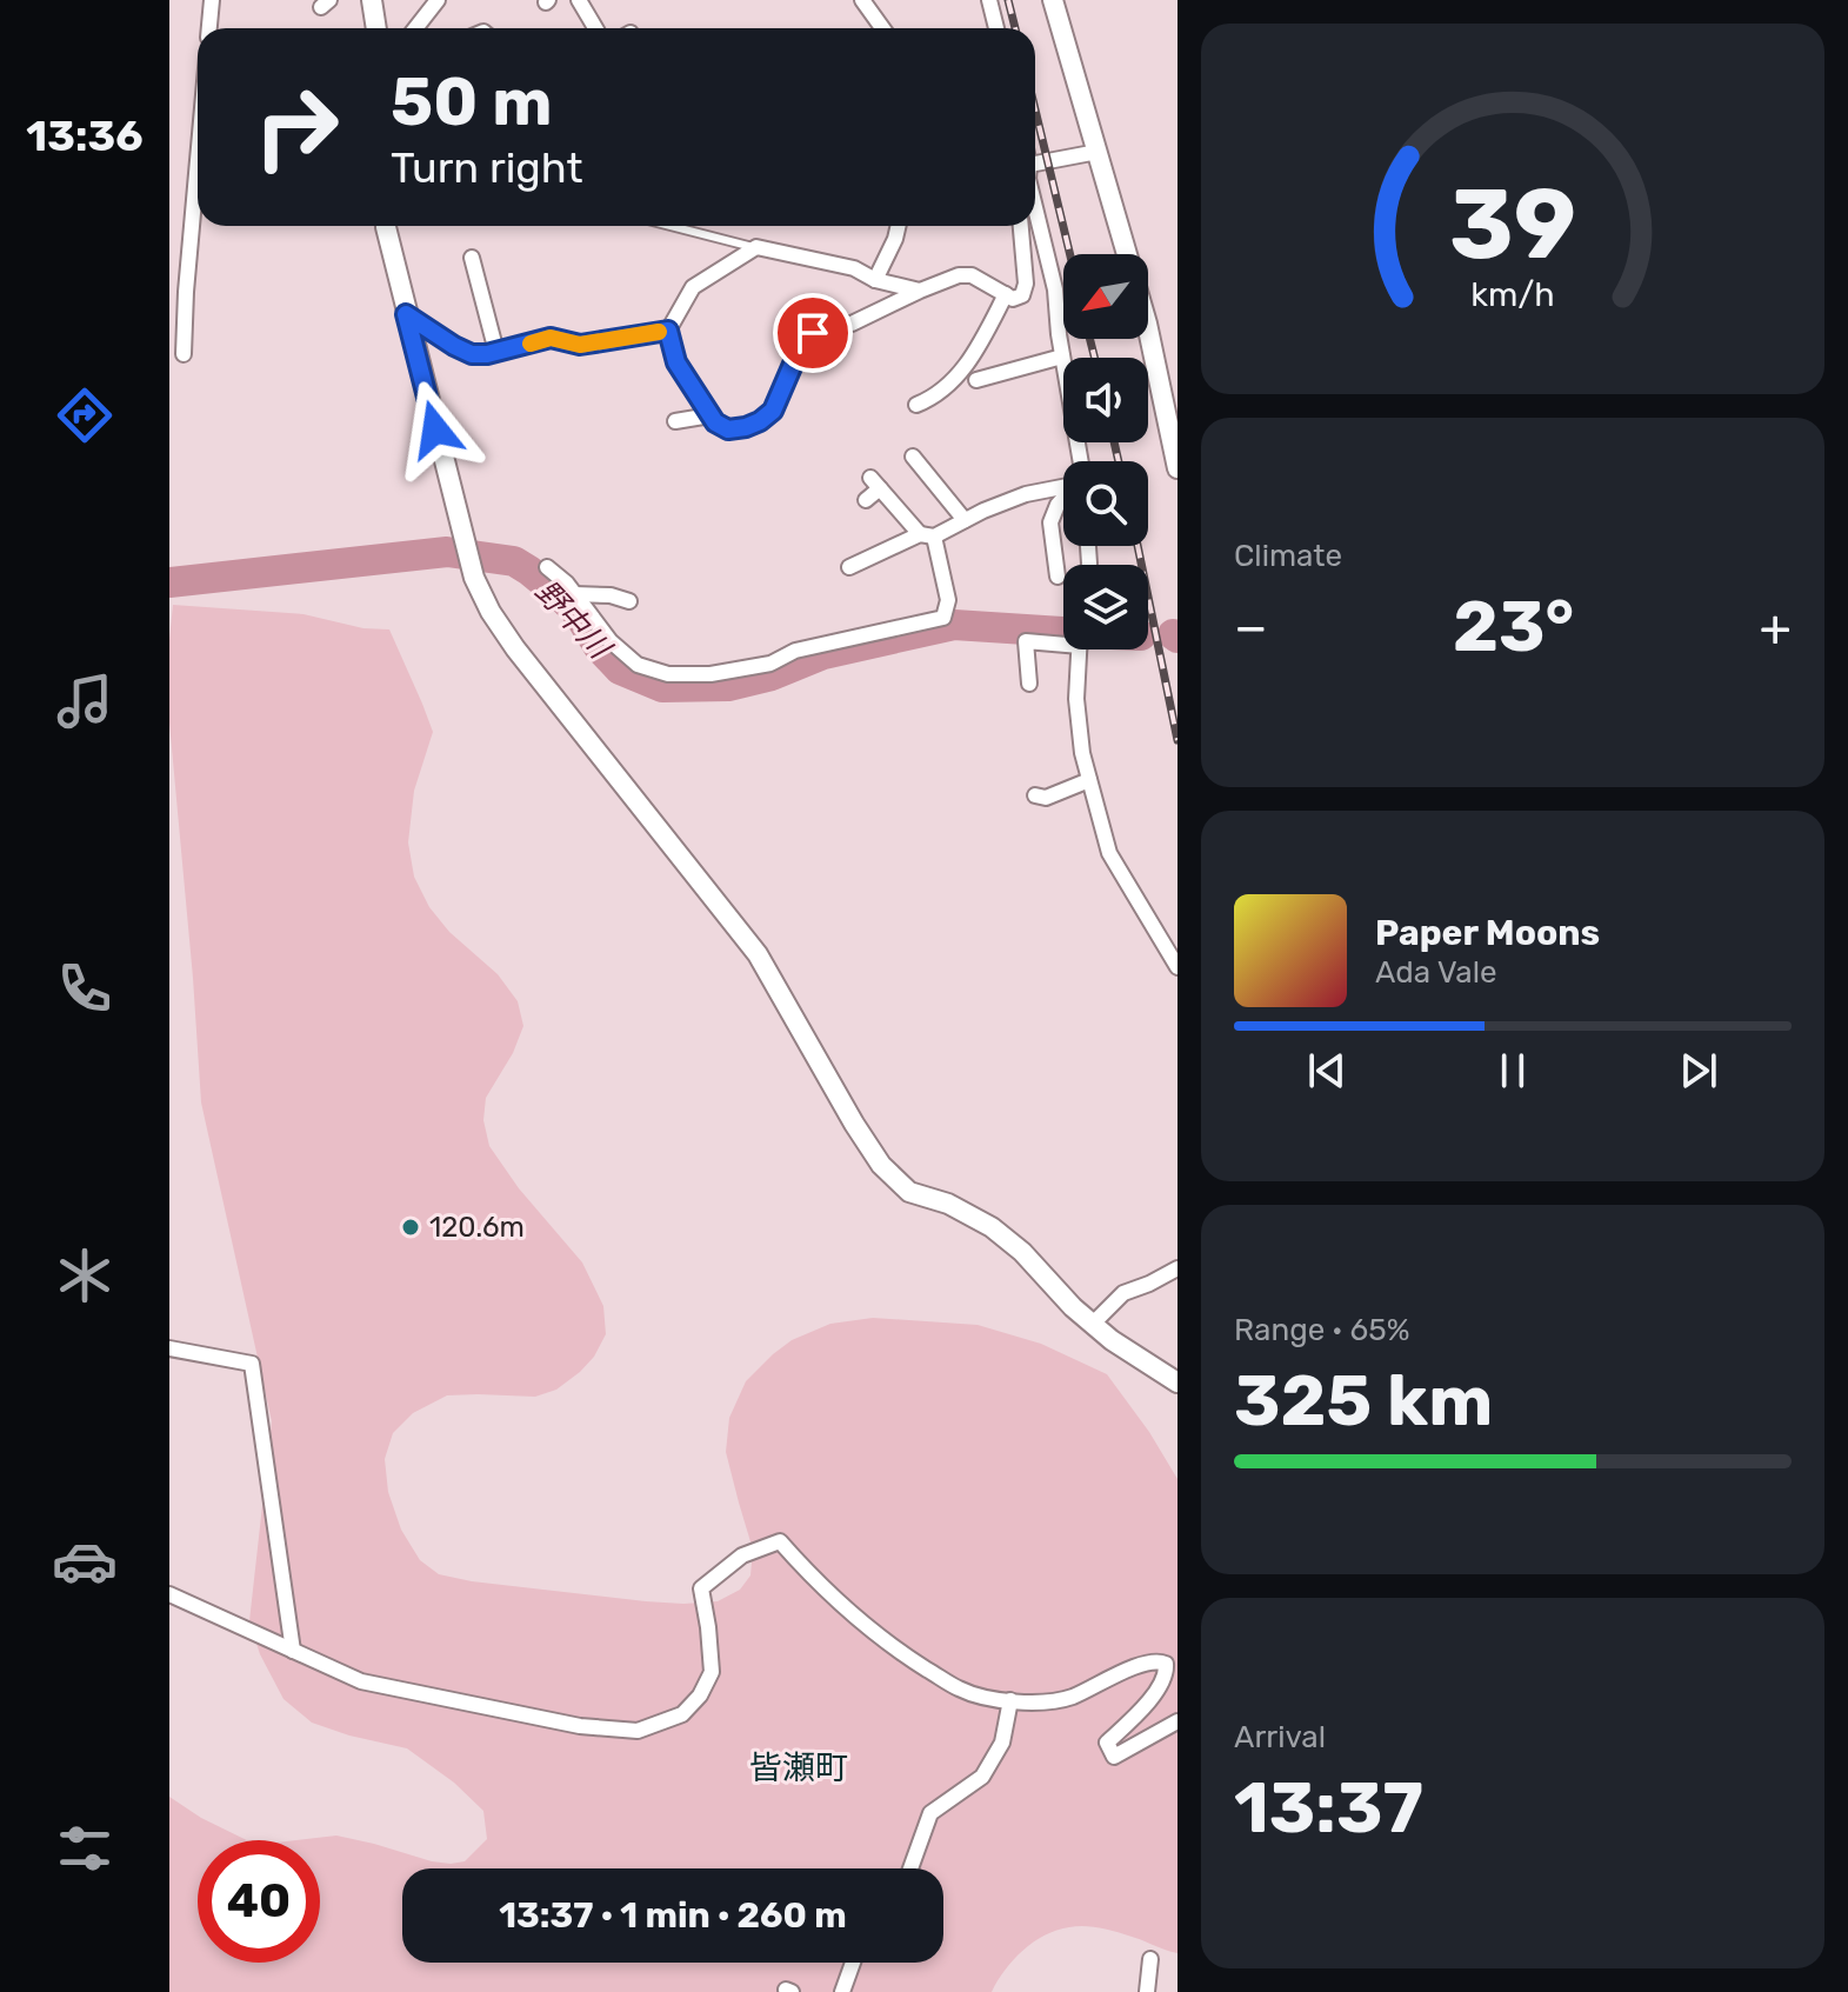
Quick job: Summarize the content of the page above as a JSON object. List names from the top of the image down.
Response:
{
  "districts": ["皆瀬町"],
  "water": ["野中川"],
  "places": ["120.6m"],
  "north": "bottom left",
  "page": {
    "tabs": "13:36",
    "turn": ["50 m", "Turn right"],
    "tile": [
      "Climate",
      ["Range · 65%", "325 km"],
      ["Arrival", "13:37"]
    ],
    "heat": ["−", "23°", "+"],
    "song": ["Paper Moons", "Ada Vale"],
    "limit": "40",
    "trip": "13:37 · 1 min · 260 m",
    "gauge": ["39", "km/h"]
  }
}
